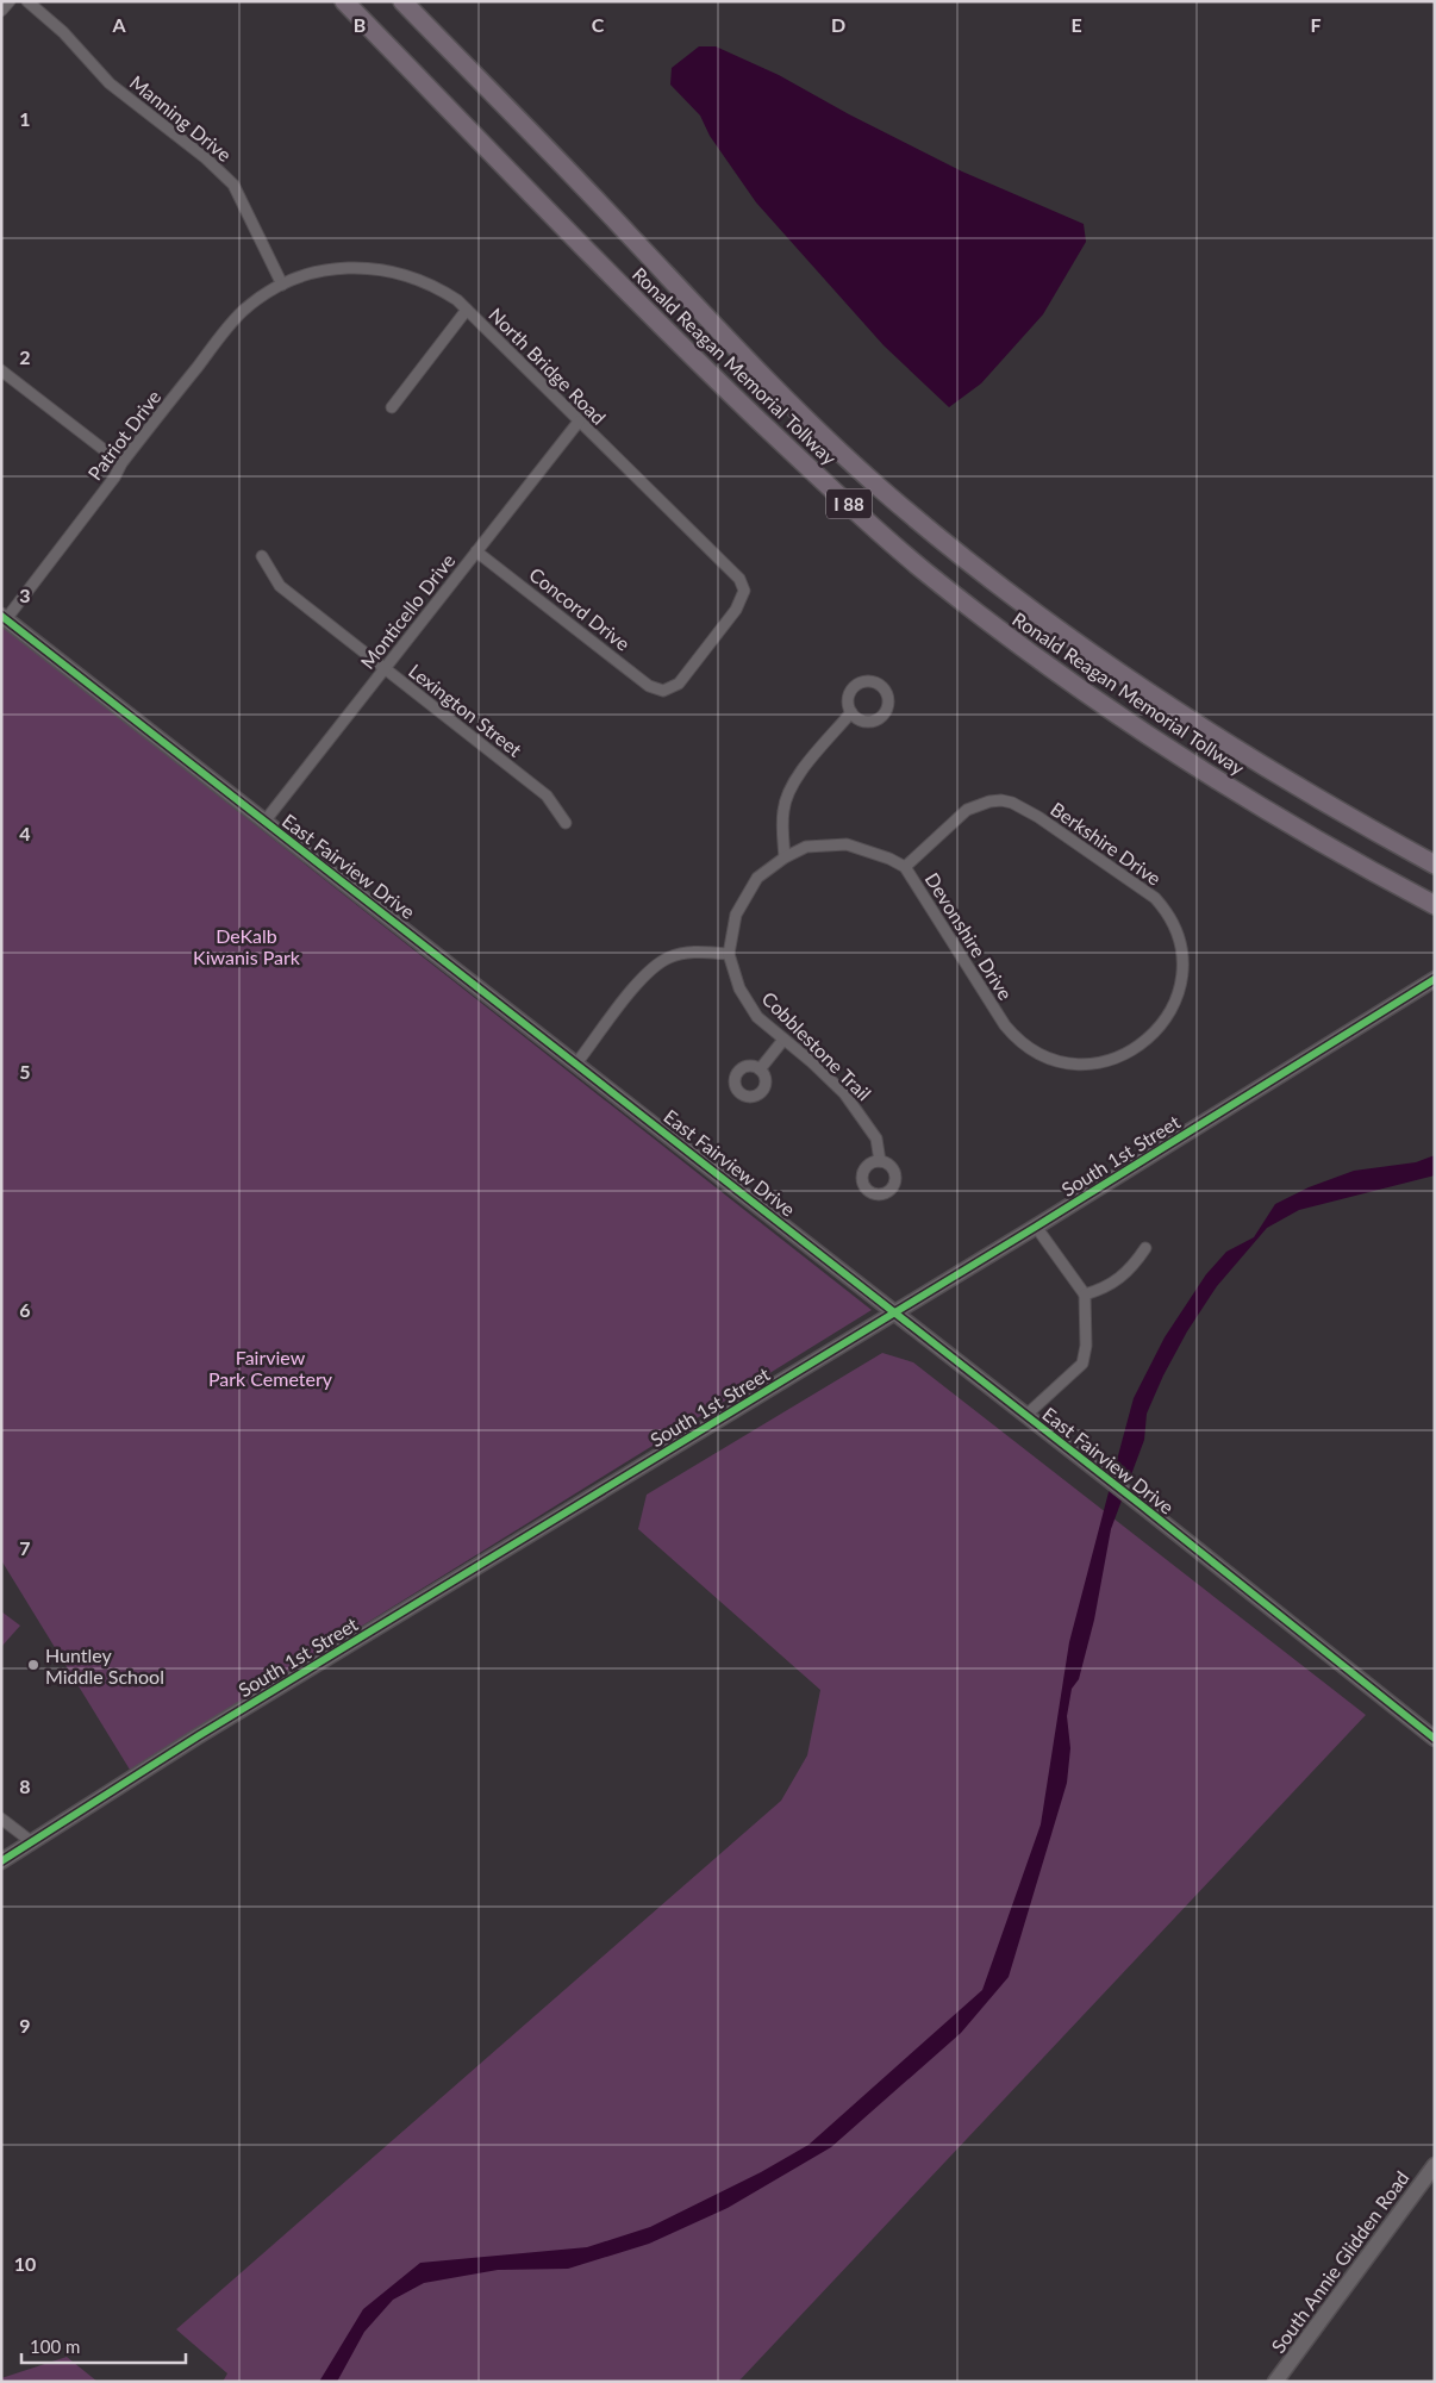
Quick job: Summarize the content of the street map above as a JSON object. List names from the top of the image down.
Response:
{
  "streets": {
    "highway": ["Ronald Reagan Memorial Tollway", "I 88"],
    "street": [
      "Manning Drive",
      "North Bridge Road",
      "Patriot Drive",
      "Concord Drive",
      "Monticello Drive",
      "Lexington Street",
      "Berkshire Drive",
      "East Fairview Drive",
      "Devonshire Drive",
      "Cobblestone Trail",
      "South 1st Street",
      "South Annie Glidden Road"
    ]
  },
  "crossings": [
    ["Manning Drive", "North Bridge Road"],
    ["Manning Drive", "Patriot Drive"],
    ["North Bridge Road", "Patriot Drive"],
    ["North Bridge Road", "Concord Drive"],
    ["North Bridge Road", "Monticello Drive"],
    ["Patriot Drive", "East Fairview Drive"],
    ["Concord Drive", "Monticello Drive"],
    ["Monticello Drive", "Lexington Street"],
    ["Monticello Drive", "East Fairview Drive"],
    ["Berkshire Drive", "Devonshire Drive"],
    ["East Fairview Drive", "South 1st Street"],
    ["Devonshire Drive", "Cobblestone Trail"]
  ],
  "parks": ["DeKalb Kiwanis Park", "Fairview Park Cemetery"],
  "places": ["Huntley Middle School"],
  "scale_bar": "100 m",
  "grid": {
    "columns": [
      "A",
      "B",
      "C",
      "D",
      "E",
      "F"
    ],
    "rows": [
      "1",
      "2",
      "3",
      "4",
      "5",
      "6",
      "7",
      "8",
      "9",
      "10"
    ]
  }
}
